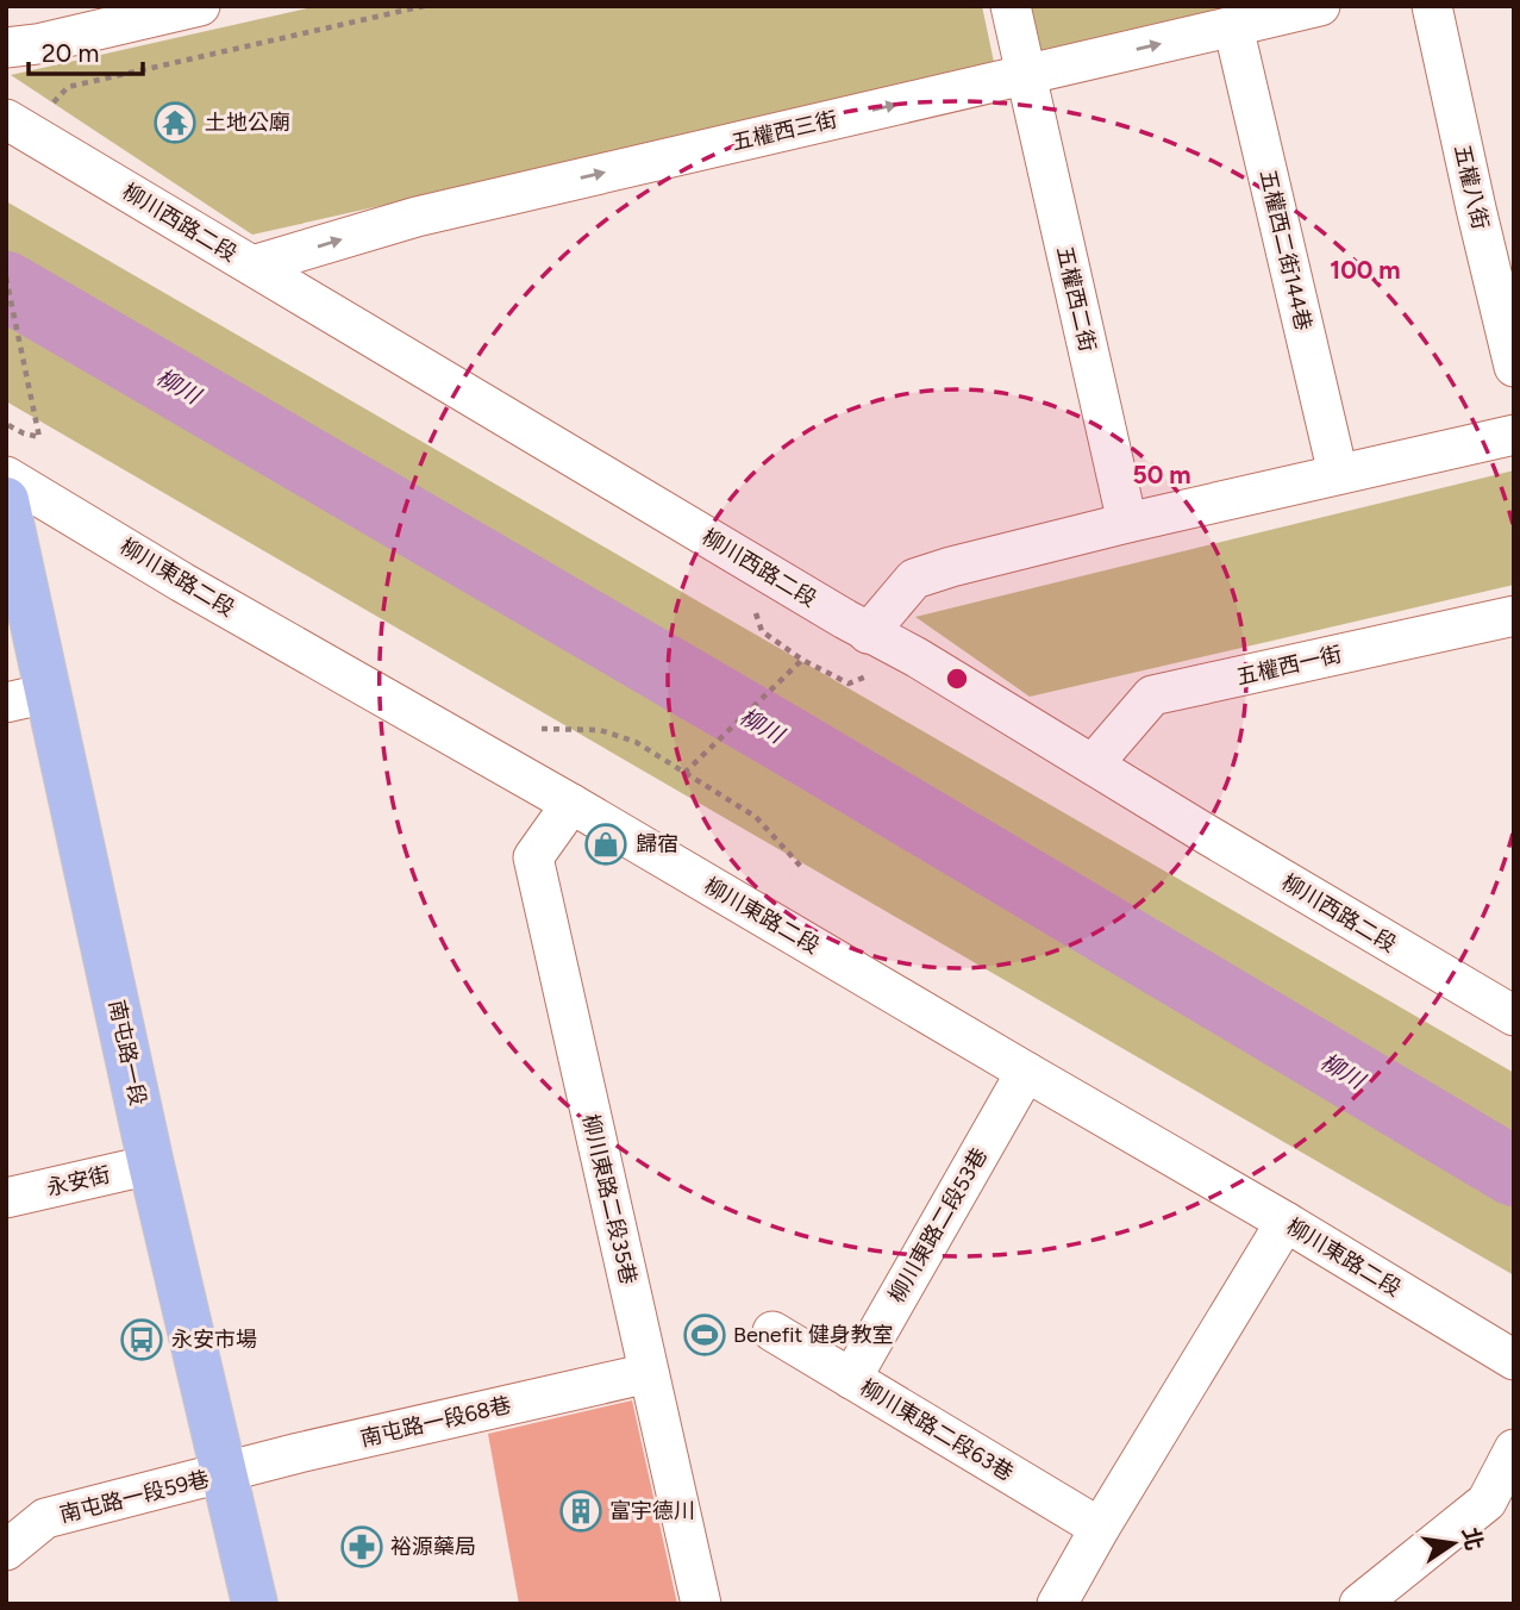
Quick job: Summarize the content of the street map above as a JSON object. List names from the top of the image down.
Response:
{
  "streets": {
    "main road": ["南屯路一段"],
    "street": [
      "五權西三街",
      "五權八街",
      "柳川西路二段",
      "五權西二街144巷",
      "五權西二街",
      "柳川東路二段",
      "五權西一街",
      "永安街",
      "柳川東路二段35巷",
      "柳川東路二段53巷",
      "南屯路一段68巷",
      "柳川東路二段63巷",
      "南屯路一段59巷"
    ]
  },
  "crossings": [
    ["五權西三街", "柳川西路二段"],
    ["五權西三街", "五權西二街144巷"],
    ["五權西三街", "五權西二街"],
    ["柳川西路二段", "五權西一街"],
    ["柳川東路二段", "柳川東路二段35巷"],
    ["柳川東路二段", "柳川東路二段53巷"],
    ["南屯路一段", "永安街"],
    ["南屯路一段", "南屯路一段68巷"],
    ["南屯路一段", "南屯路一段59巷"],
    ["柳川東路二段35巷", "南屯路一段68巷"],
    ["柳川東路二段53巷", "柳川東路二段63巷"],
    ["南屯路一段68巷", "南屯路一段59巷"]
  ],
  "one_way": ["五權西三街"],
  "water": ["柳川"],
  "places": {
    "temple": ["土地公廟"],
    "shop": ["歸宿"],
    "sports": ["Benefit 健身教室"],
    "bus stop": ["永安市場"],
    "building": ["富宇德川"],
    "pharmacy": ["裕源藥局"]
  },
  "scale_bar": "20 m",
  "north": "right",
  "rings": ["100 m", "50 m"]
}
